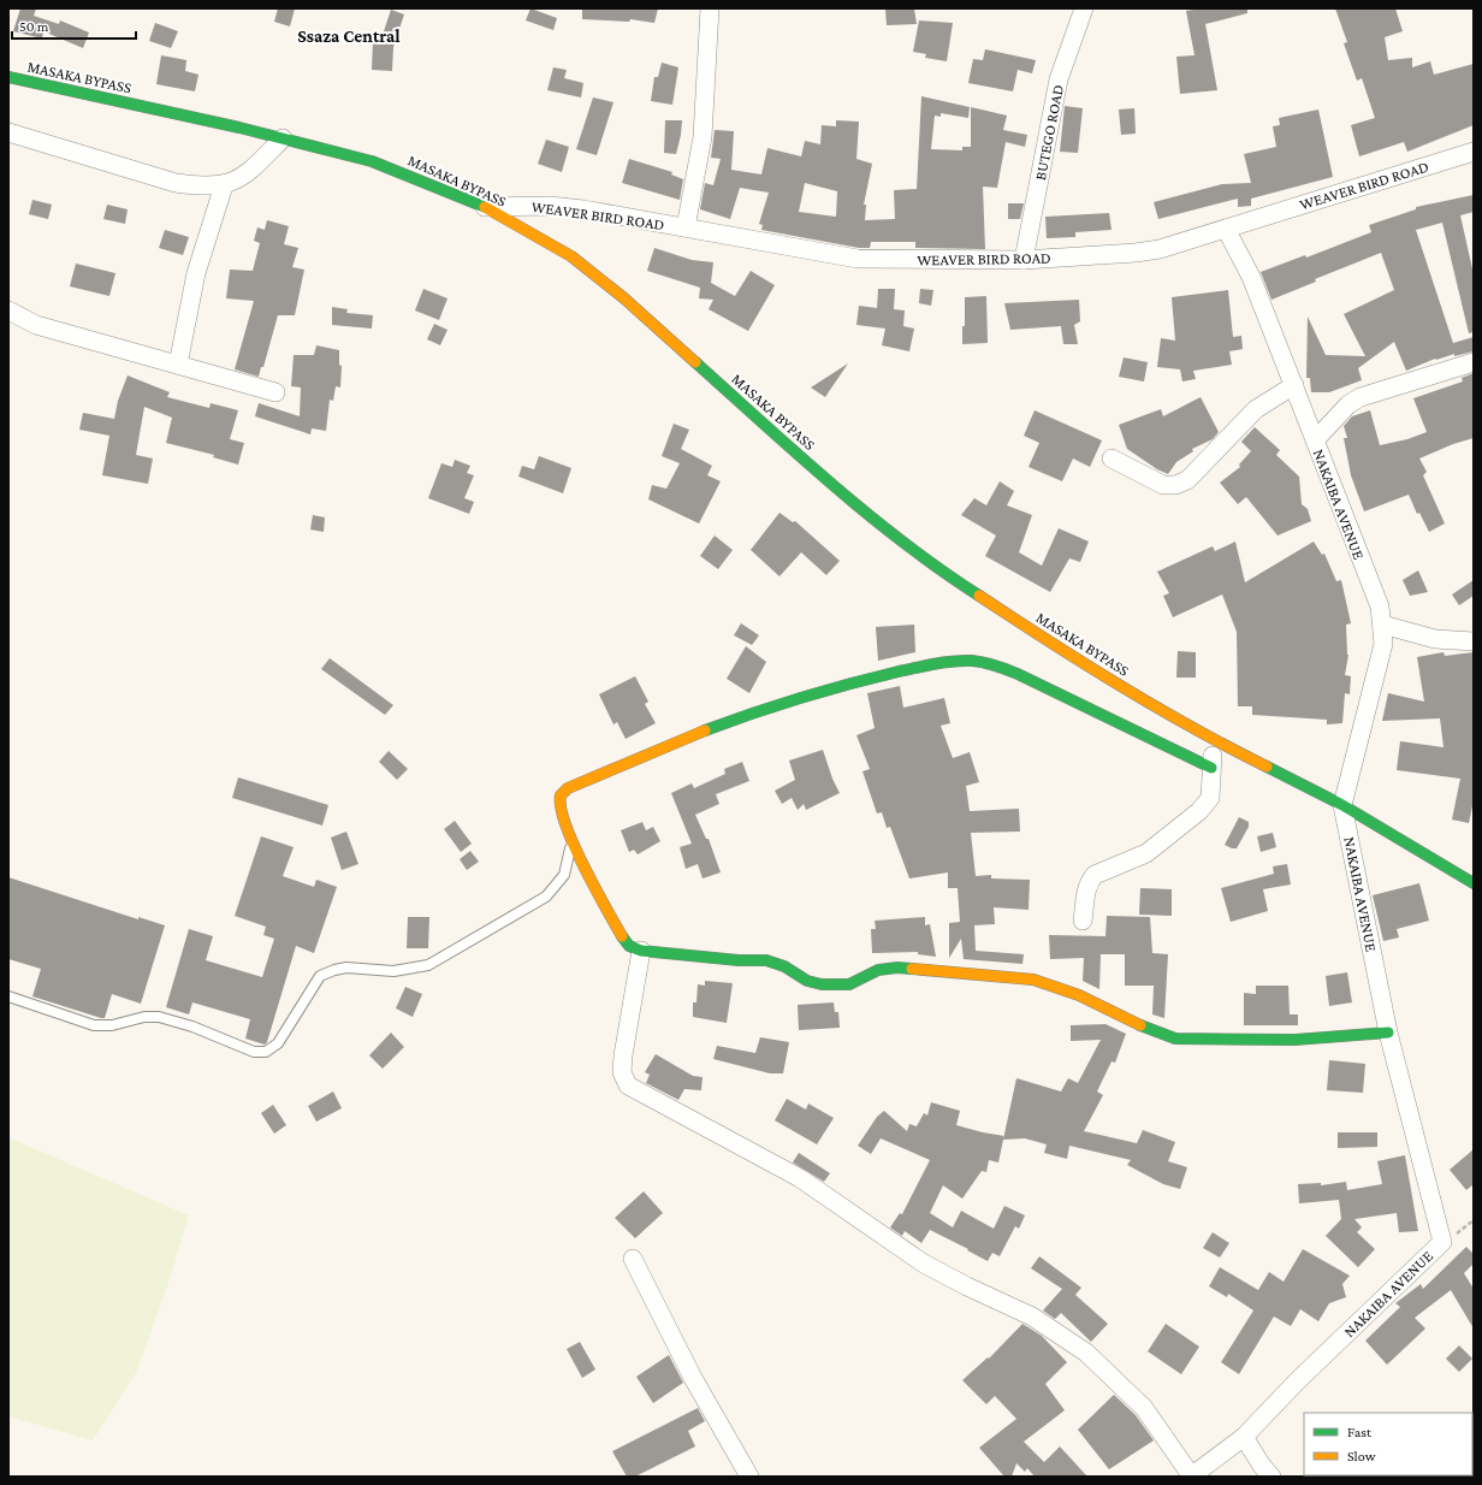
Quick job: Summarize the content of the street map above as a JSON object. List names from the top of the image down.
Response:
{
  "streets": {
    "main road": ["MASAKA BYPASS"],
    "street": ["BUTEGO ROAD", "WEAVER BIRD ROAD", "NAKAIBA AVENUE"]
  },
  "crossings": [
    ["MASAKA BYPASS", "WEAVER BIRD ROAD"],
    ["MASAKA BYPASS", "NAKAIBA AVENUE"],
    ["BUTEGO ROAD", "WEAVER BIRD ROAD"],
    ["WEAVER BIRD ROAD", "NAKAIBA AVENUE"]
  ],
  "districts": ["Ssaza Central"],
  "legend": ["Fast", "Slow"],
  "scale_bar": "50 m"
}
